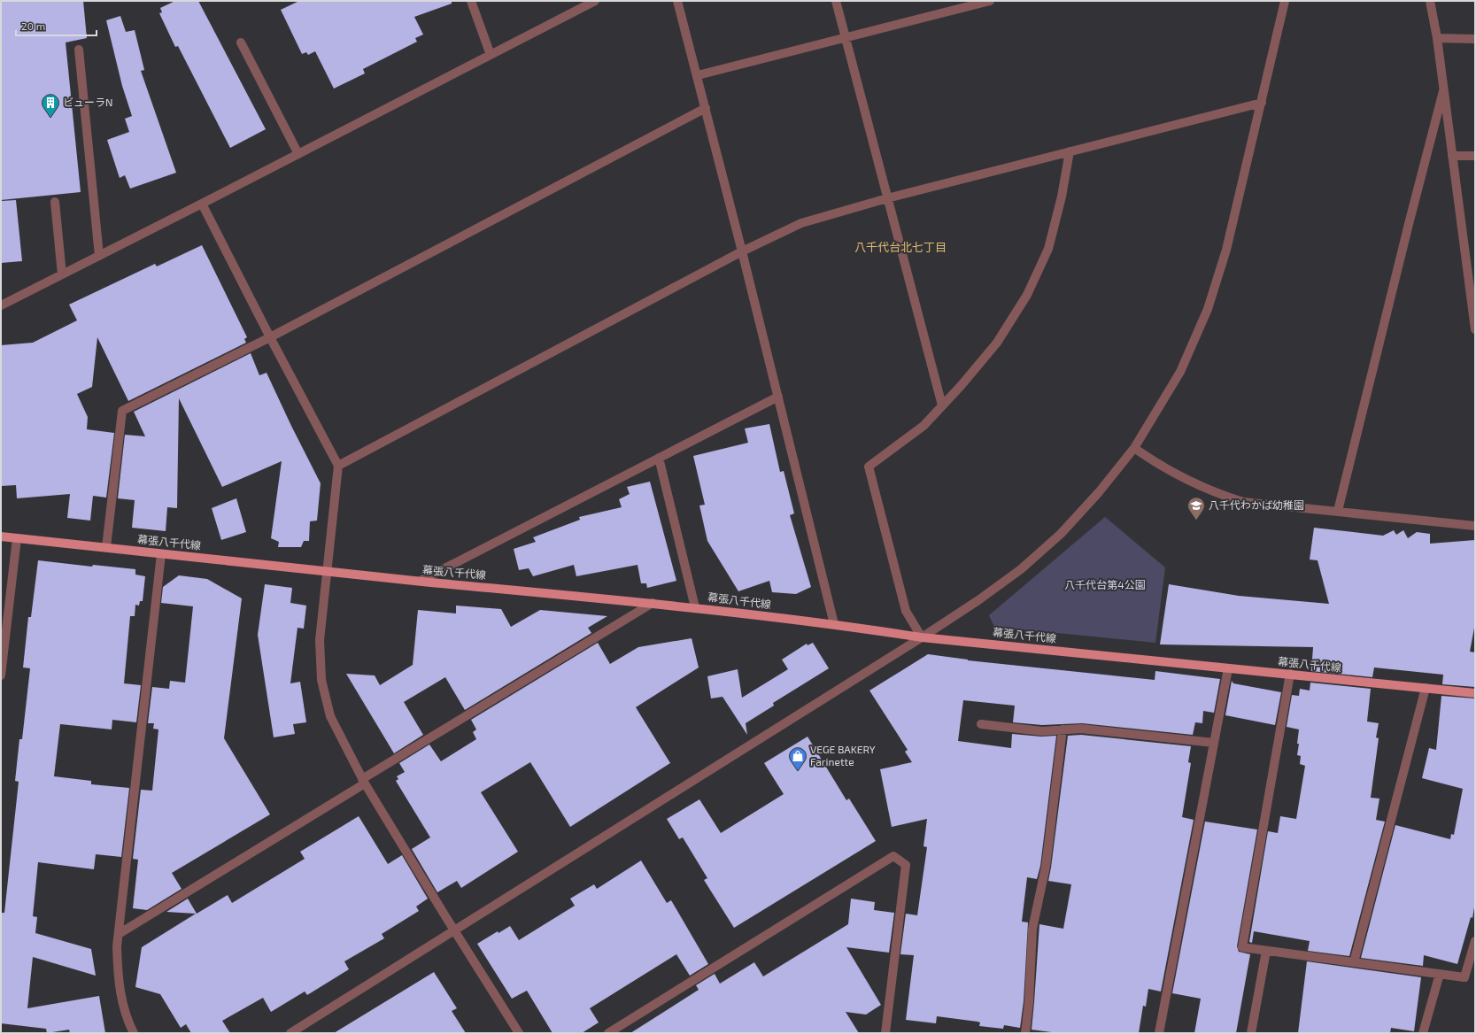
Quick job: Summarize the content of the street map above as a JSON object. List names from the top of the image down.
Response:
{
  "streets": {
    "main road": ["幕張八千代線"]
  },
  "districts": ["八千代台北七丁目"],
  "parks": ["八千代台第4公園"],
  "places": {
    "building": ["ビューラN"],
    "school or university": ["八千代わかば幼稚園"],
    "shop": ["VEGE BAKERY Farinette"]
  },
  "scale_bar": "20 m"
}
